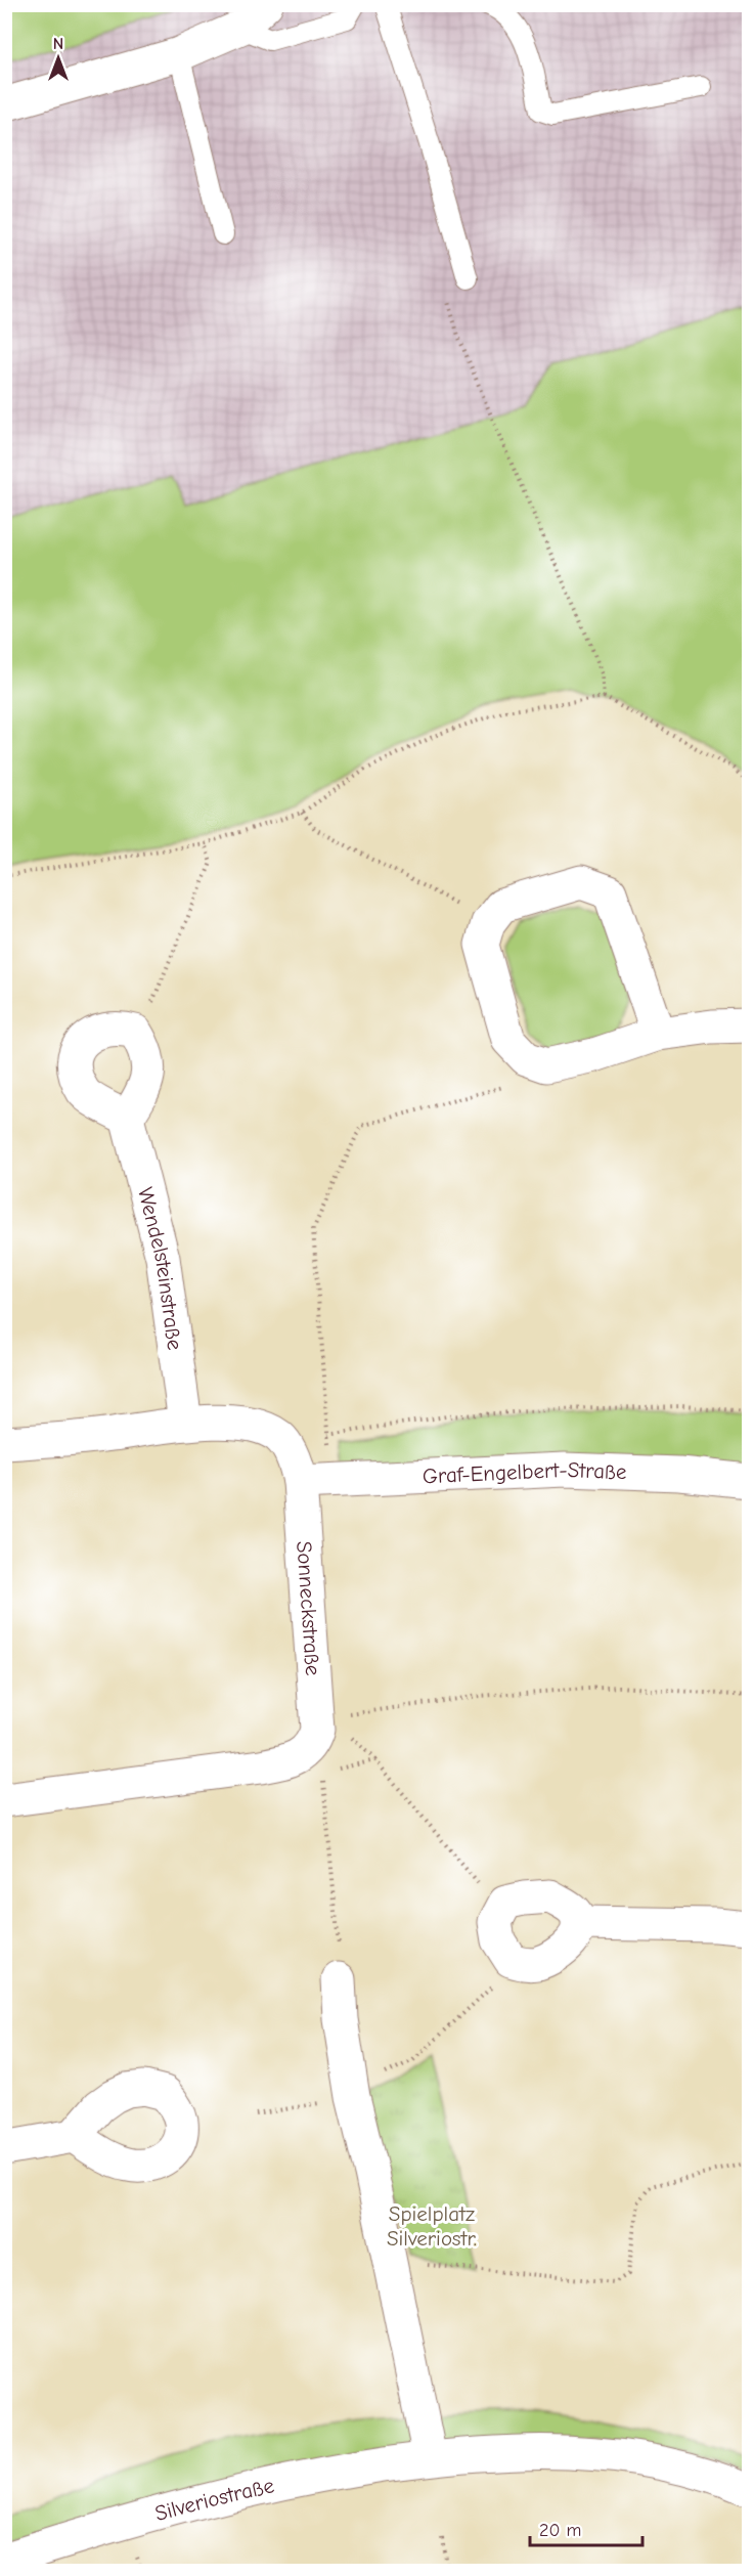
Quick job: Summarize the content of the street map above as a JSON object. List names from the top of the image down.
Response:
{
  "streets": {
    "street": [
      "Wendelsteinstraße",
      "Graf-Engelbert-Straße",
      "Sonneckstraße",
      "Silveriostraße"
    ]
  },
  "crossings": [
    ["Wendelsteinstraße", "Sonneckstraße"],
    ["Graf-Engelbert-Straße", "Sonneckstraße"]
  ],
  "parks": ["Spielplatz Silveriostr."],
  "scale_bar": "20 m",
  "north": "top"
}
